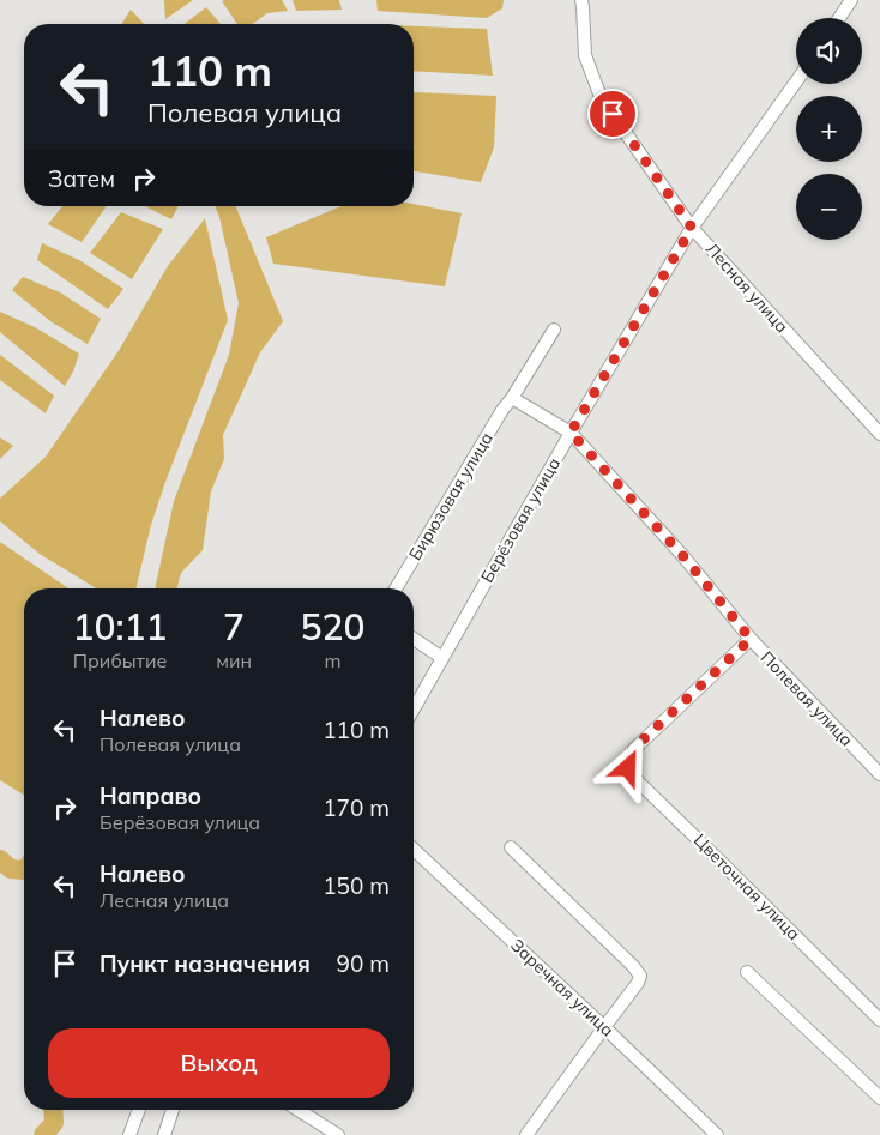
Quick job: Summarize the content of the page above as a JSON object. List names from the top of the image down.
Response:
{
  "streets": {
    "street": [
      "Лесная улица",
      "Бирюзовая улица",
      "Берёзовая улица",
      "Полевая улица",
      "Цветочная улица",
      "Заречная улица"
    ]
  },
  "crossings": [
    ["Лесная улица", "Берёзовая улица"],
    ["Берёзовая улица", "Полевая улица"],
    ["Полевая улица", "Цветочная улица"]
  ],
  "page": {
    "map_buttons": ["+", "−"],
    "turn": ["110 m", "Полевая улица"],
    "then": "Затем",
    "eta": [
      "10:11",
      "Прибытие",
      "7",
      "мин",
      "520",
      "m"
    ],
    "list": [
      {
        "name": "Налево",
        "note": "Полевая улица",
        "value": "110 m"
      },
      {
        "name": "Направо",
        "note": "Берёзовая улица",
        "value": "170 m"
      },
      {
        "name": "Налево",
        "note": "Лесная улица",
        "value": "150 m"
      },
      {
        "name": "Пункт назначения",
        "value": "90 m"
      }
    ],
    "buttons": "Выход"
  }
}
